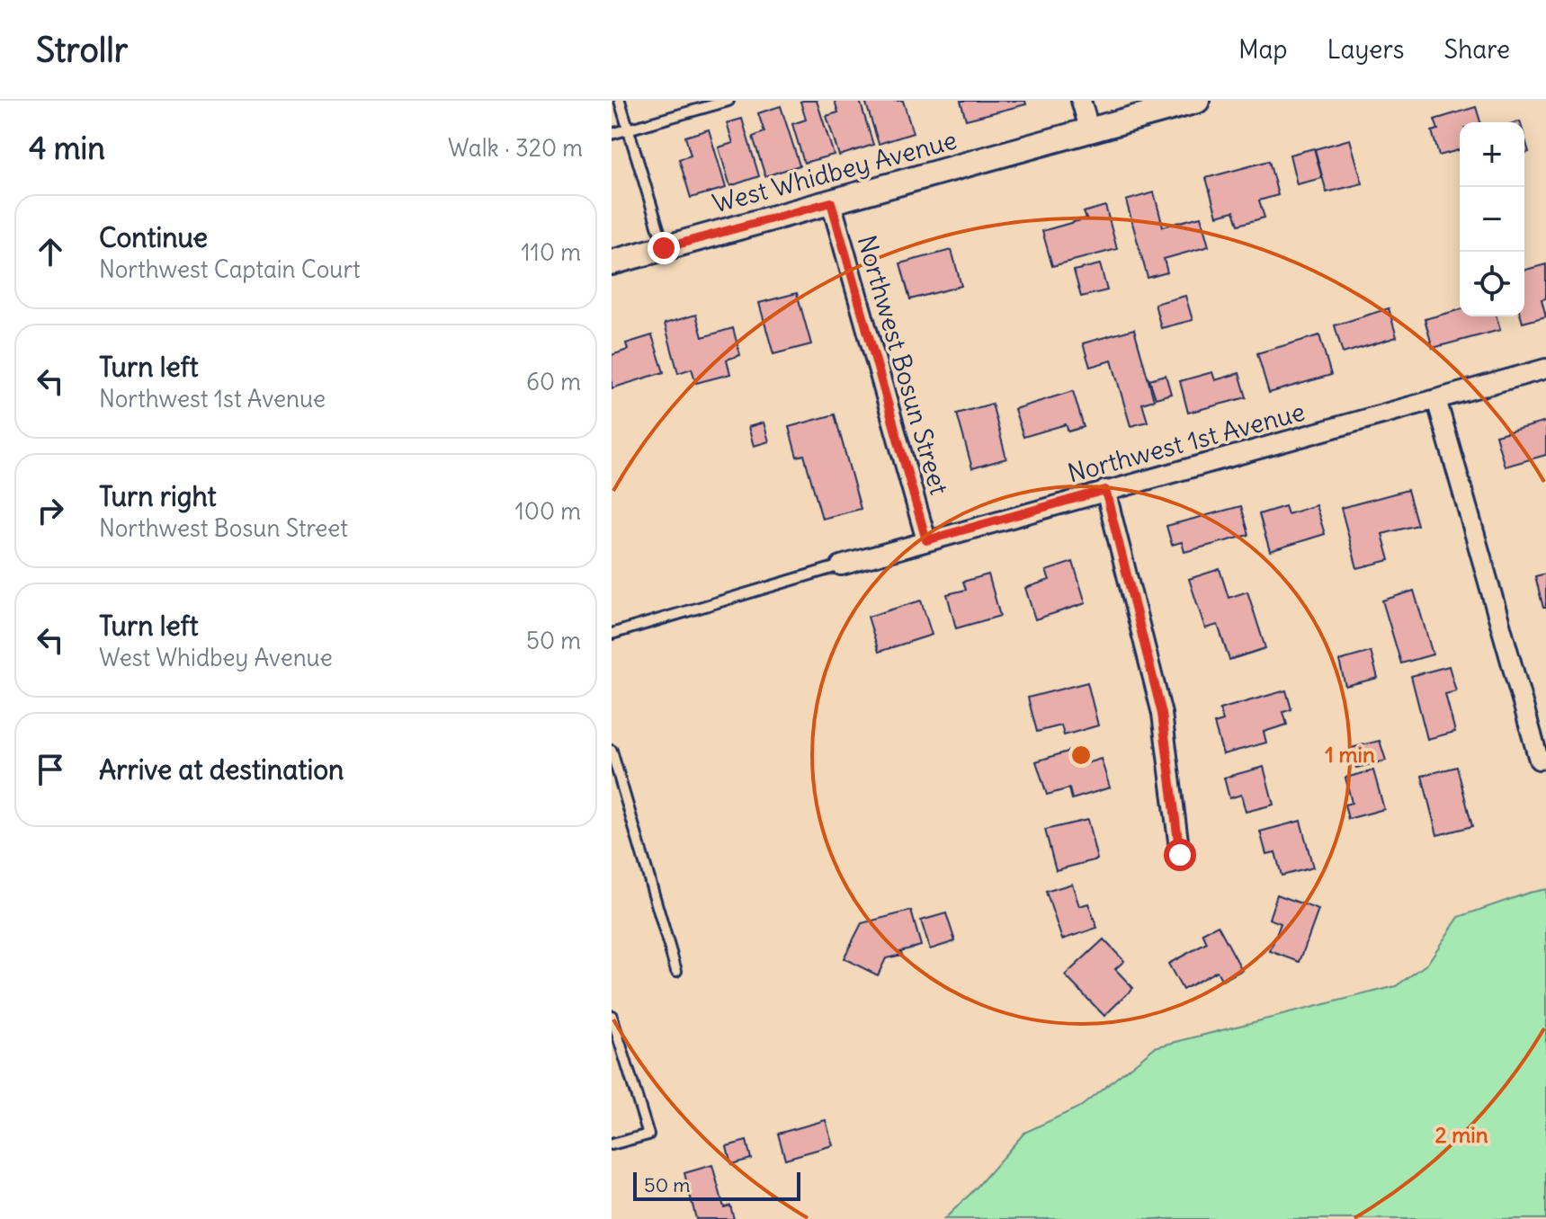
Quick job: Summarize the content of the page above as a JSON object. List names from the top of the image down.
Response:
{
  "streets": {
    "street": ["West Whidbey Avenue", "Northwest Bosun Street", "Northwest 1st Avenue"]
  },
  "crossings": [
    ["West Whidbey Avenue", "Northwest Bosun Street"],
    ["Northwest Bosun Street", "Northwest 1st Avenue"]
  ],
  "scale_bar": "50 m",
  "page": {
    "header": "Strollr",
    "nav": ["Map", "Layers", "Share"],
    "heading": ["4 min", "Walk · 320 m"],
    "map_buttons": ["+", "−"],
    "list": [
      ["Continue", "Northwest Captain Court", "110 m"],
      ["Turn left", "Northwest 1st Avenue", "60 m"],
      ["Turn right", "Northwest Bosun Street", "100 m"],
      ["Turn left", "West Whidbey Avenue", "50 m"],
      "Arrive at destination"
    ],
    "scale": "50 m"
  },
  "rings": ["1 min", "2 min"]
}
